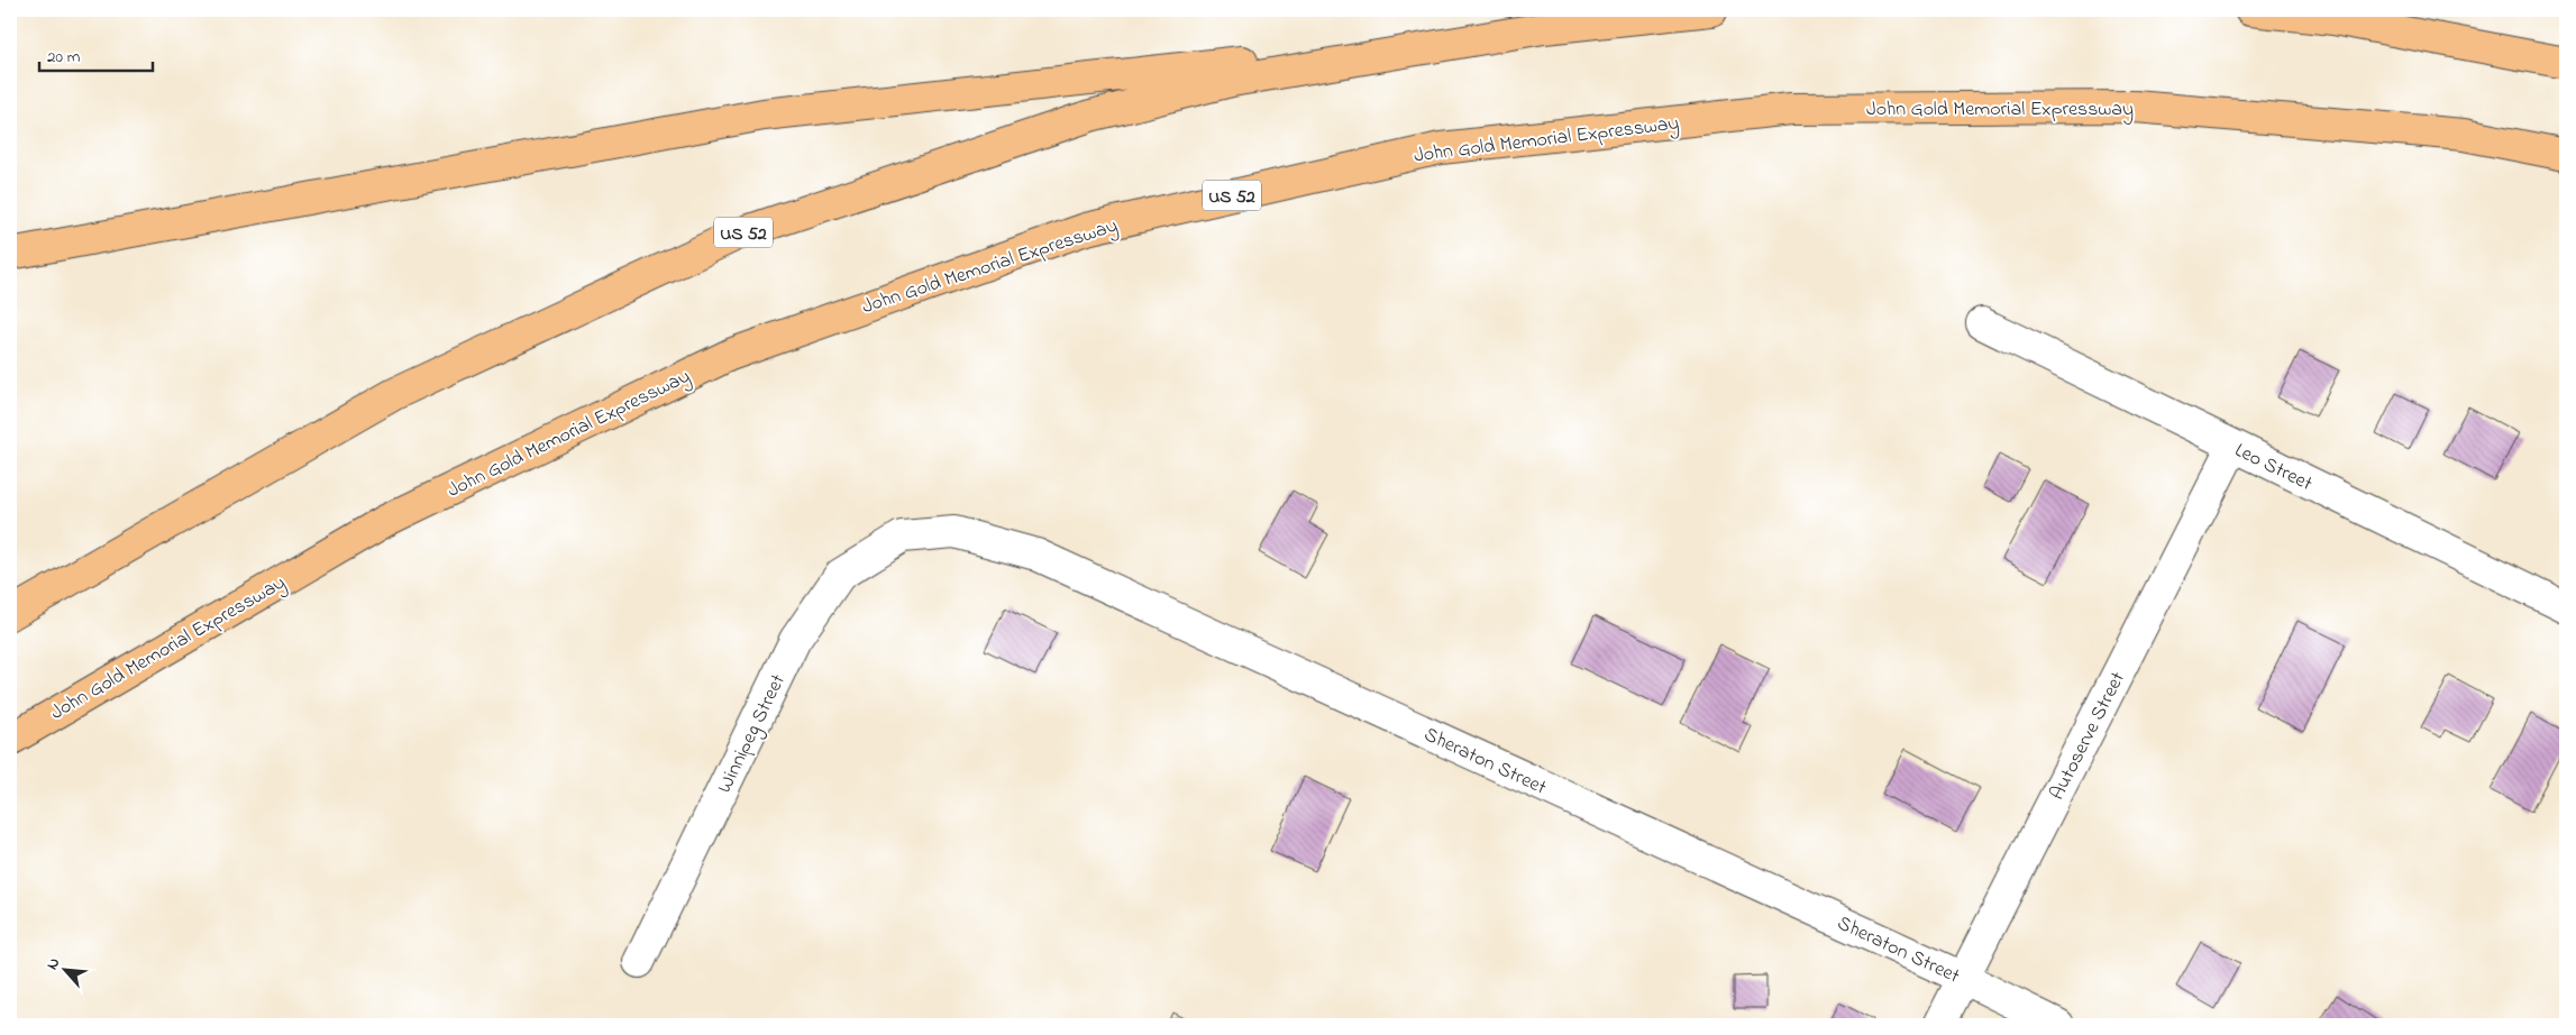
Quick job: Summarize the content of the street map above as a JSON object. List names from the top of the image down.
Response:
{
  "streets": {
    "highway": ["John Gold Memorial Expressway", "US 52"],
    "street": [
      "Leo Street",
      "Winnipeg Street",
      "Autoserve Street",
      "Sheraton Street"
    ]
  },
  "crossings": [
    ["Leo Street", "Autoserve Street"],
    ["Winnipeg Street", "Sheraton Street"],
    ["Autoserve Street", "Sheraton Street"]
  ],
  "scale_bar": "20 m",
  "north": "top left"
}
